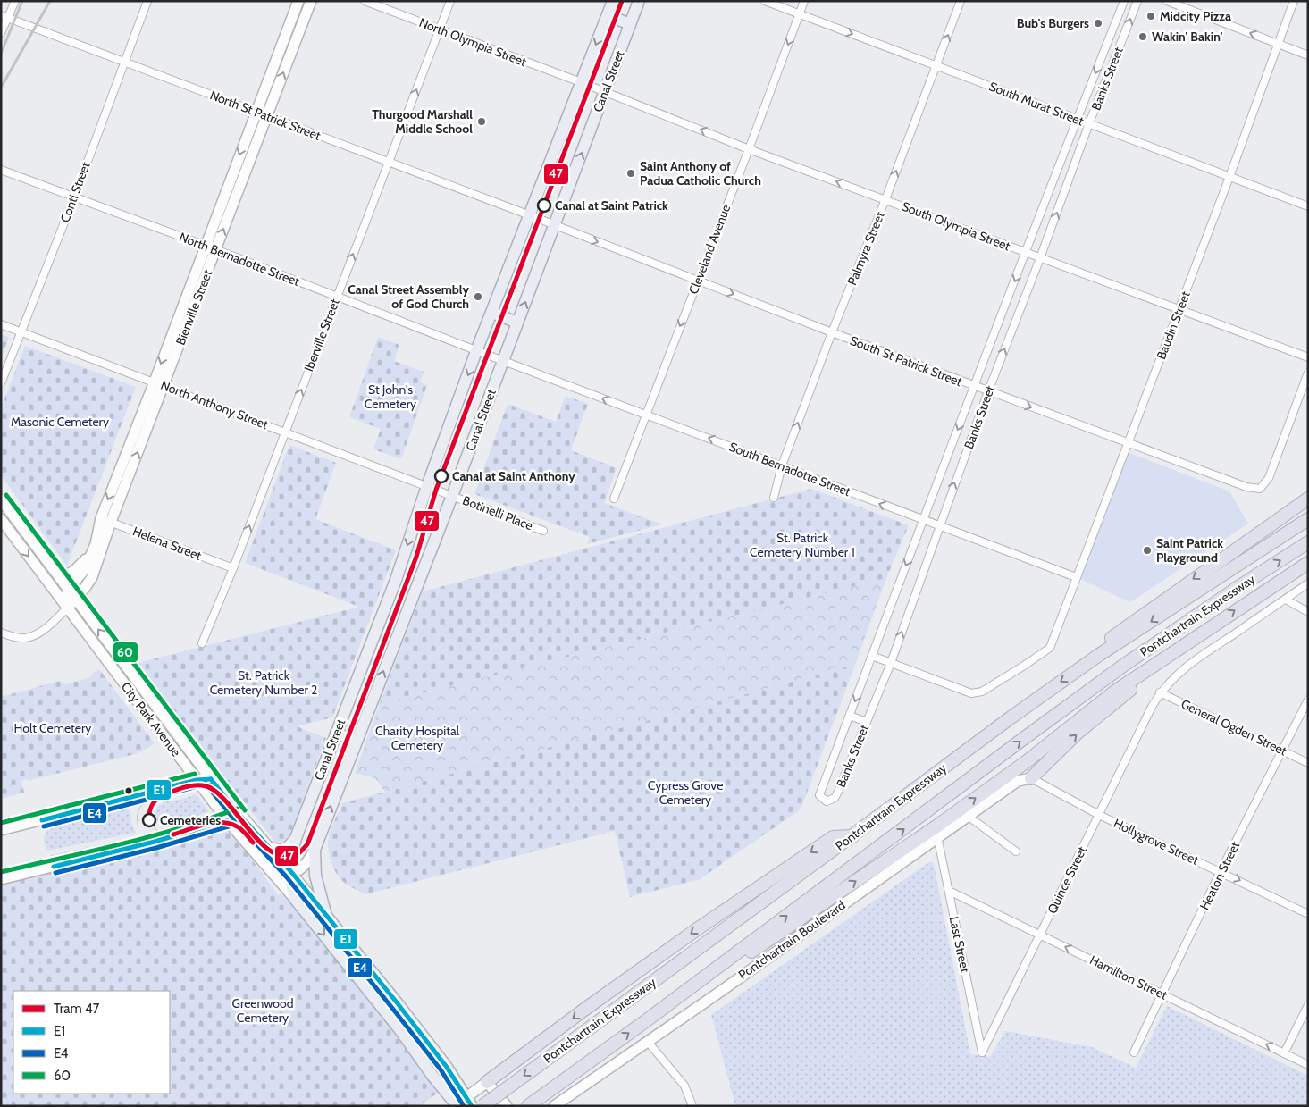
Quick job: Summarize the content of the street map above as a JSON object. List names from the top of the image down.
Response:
{
  "streets": {
    "highway": ["Pontchartrain Expressway"],
    "main road": ["Canal Street", "City Park Avenue"],
    "street": [
      "North Olympia Street",
      "Banks Street",
      "South Murat Street",
      "North St Patrick Street",
      "Conti Street",
      "South Olympia Street",
      "Palmyra Street",
      "Cleveland Avenue",
      "North Bernadotte Street",
      "Bienville Street",
      "Baudin Street",
      "Iberville Street",
      "South St Patrick Street",
      "North Anthony Street",
      "South Bernadotte Street",
      "Botinelli Place",
      "Helena Street",
      "General Ogden Street",
      "Hollygrove Street",
      "Heaton Street",
      "Quince Street",
      "Pontchartrain Boulevard",
      "Last Street",
      "Hamilton Street"
    ]
  },
  "crossings": [
    ["North Olympia Street", "Canal Street"],
    ["North Olympia Street", "South Olympia Street"],
    ["North Olympia Street", "Iberville Street"],
    ["Banks Street", "South Murat Street"],
    ["Banks Street", "South Olympia Street"],
    ["Banks Street", "Baudin Street"],
    ["Banks Street", "South St Patrick Street"],
    ["Banks Street", "South Bernadotte Street"],
    ["Canal Street", "North St Patrick Street"],
    ["Canal Street", "South Olympia Street"],
    ["Canal Street", "North Bernadotte Street"],
    ["Canal Street", "South St Patrick Street"],
    ["Canal Street", "North Anthony Street"],
    ["Canal Street", "South Bernadotte Street"],
    ["Canal Street", "Botinelli Place"],
    ["Canal Street", "City Park Avenue"],
    ["South Murat Street", "Palmyra Street"],
    ["South Murat Street", "Cleveland Avenue"],
    ["South Murat Street", "Baudin Street"],
    ["North St Patrick Street", "Conti Street"],
    ["North St Patrick Street", "Bienville Street"],
    ["North St Patrick Street", "Iberville Street"],
    ["North St Patrick Street", "South St Patrick Street"],
    ["Conti Street", "North Bernadotte Street"],
    ["Conti Street", "North Anthony Street"],
    ["South Olympia Street", "Palmyra Street"],
    ["South Olympia Street", "Cleveland Avenue"],
    ["South Olympia Street", "Baudin Street"],
    ["Palmyra Street", "South St Patrick Street"],
    ["Palmyra Street", "South Bernadotte Street"],
    ["Cleveland Avenue", "South St Patrick Street"],
    ["Cleveland Avenue", "South Bernadotte Street"],
    ["North Bernadotte Street", "Bienville Street"],
    ["North Bernadotte Street", "Iberville Street"],
    ["North Bernadotte Street", "South Bernadotte Street"],
    ["Bienville Street", "North Anthony Street"],
    ["Bienville Street", "Helena Street"],
    ["Bienville Street", "City Park Avenue"],
    ["Baudin Street", "South St Patrick Street"],
    ["Baudin Street", "South Bernadotte Street"],
    ["Iberville Street", "North Anthony Street"],
    ["Iberville Street", "Helena Street"],
    ["North Anthony Street", "Botinelli Place"],
    ["General Ogden Street", "Heaton Street"],
    ["General Ogden Street", "Quince Street"],
    ["Hollygrove Street", "Heaton Street"],
    ["Hollygrove Street", "Quince Street"],
    ["Hollygrove Street", "Pontchartrain Boulevard"],
    ["Heaton Street", "Hamilton Street"],
    ["Quince Street", "Last Street"],
    ["Quince Street", "Hamilton Street"],
    ["Pontchartrain Boulevard", "Last Street"],
    ["Last Street", "Hamilton Street"]
  ],
  "one_way": [
    "South Olympia Street",
    "Palmyra Street",
    "Cleveland Avenue",
    "Iberville Street",
    "South St Patrick Street",
    "South Bernadotte Street",
    "Hamilton Street"
  ],
  "parks": [
    "St John's Cemetery",
    "Masonic Cemetery",
    "St. Patrick Cemetery Number 1",
    "St. Patrick Cemetery Number 2",
    "Holt Cemetery",
    "Charity Hospital Cemetery",
    "Cypress Grove Cemetery",
    "Greenwood Cemetery"
  ],
  "places": [
    "Midcity Pizza",
    "Bub's Burgers",
    "Wakin' Bakin'",
    "Thurgood Marshall Middle School",
    "Saint Anthony of Padua Catholic Church",
    "Canal at Saint Patrick",
    "Canal Street Assembly of God Church",
    "Canal at Saint Anthony",
    "Saint Patrick Playground",
    "Cemeteries"
  ],
  "lines": [
    "tram line 47",
    "transit line 60",
    "transit line E1",
    "transit line E4"
  ],
  "legend": [
    "Tram 47",
    "E1",
    "E4",
    "60"
  ]
}
